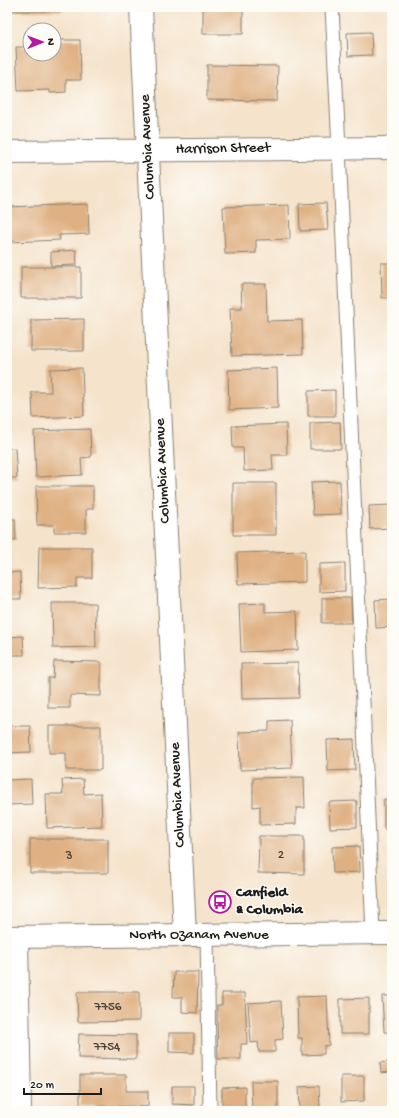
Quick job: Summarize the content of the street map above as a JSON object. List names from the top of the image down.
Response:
{
  "streets": {
    "street": ["Columbia Avenue", "Harrison Street", "North Ozanam Avenue"]
  },
  "crossings": [
    ["Columbia Avenue", "Harrison Street"],
    ["Columbia Avenue", "North Ozanam Avenue"]
  ],
  "places": {
    "bus stop": ["Canfield & Columbia"]
  },
  "house_numbers": [
    "2",
    "3",
    "7756",
    "7754"
  ],
  "scale_bar": "20 m",
  "north": "right"
}
